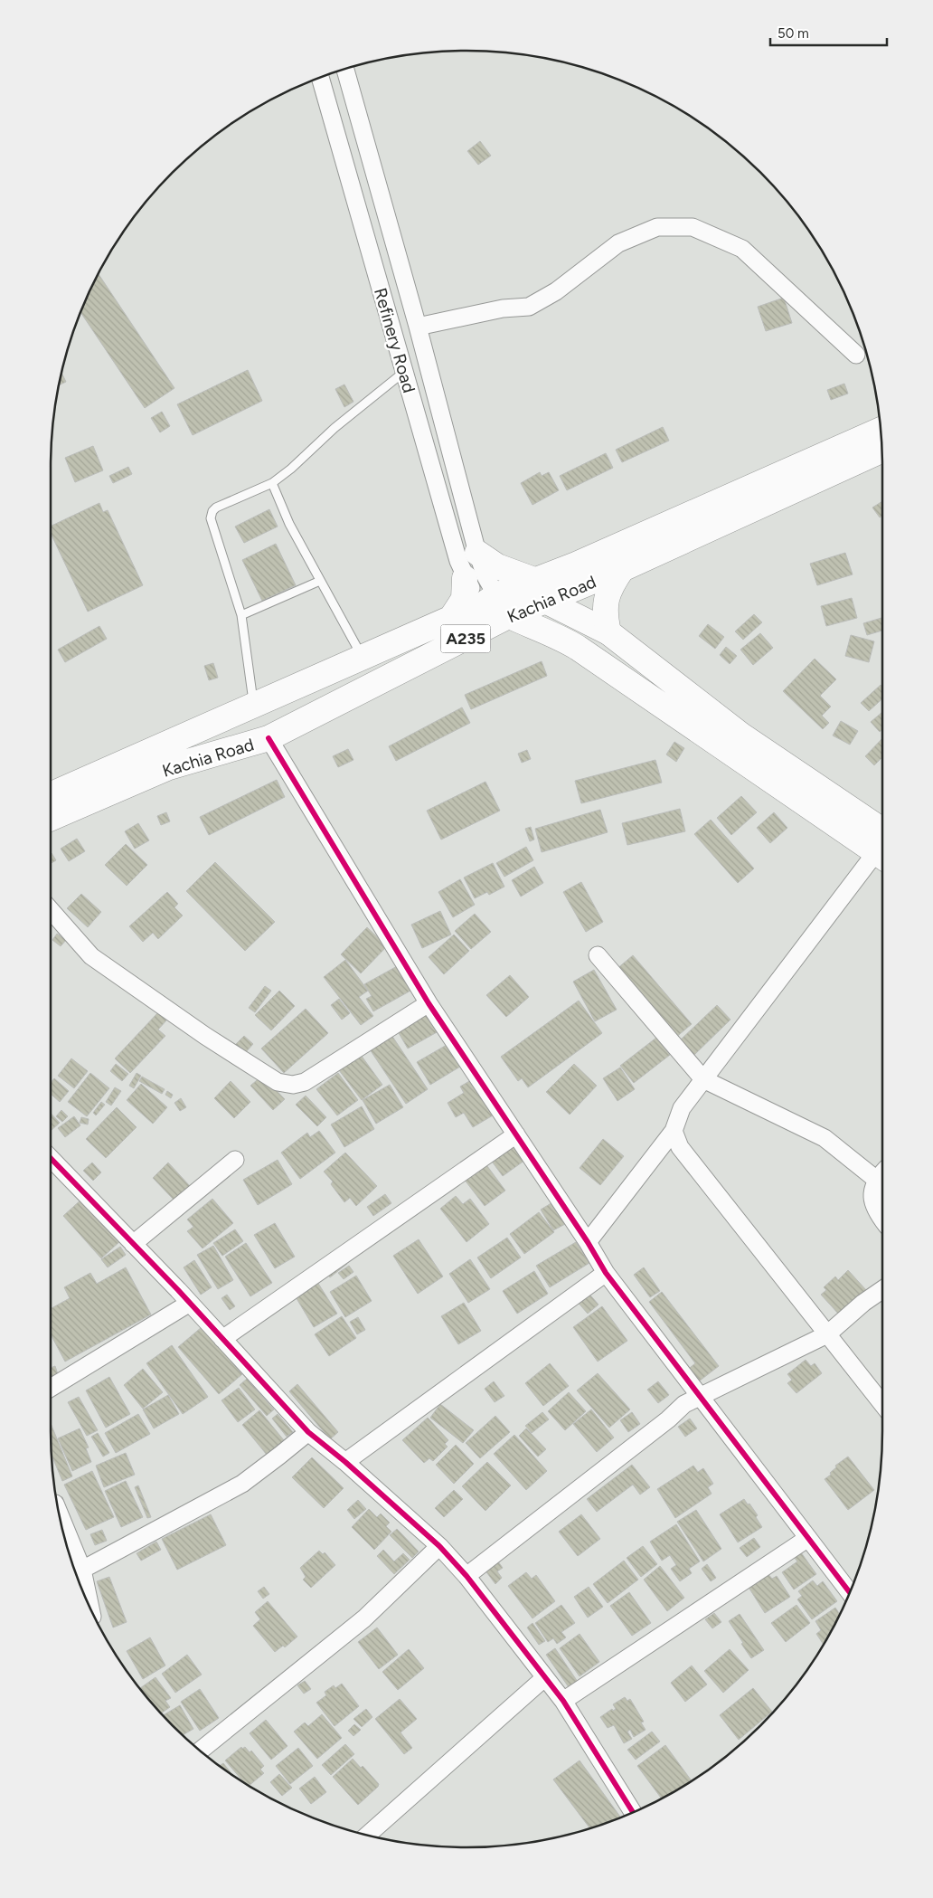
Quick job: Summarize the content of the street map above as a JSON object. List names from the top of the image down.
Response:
{
  "streets": {
    "main road": ["Kachia Road", "A235"],
    "street": ["Refinery Road"]
  },
  "crossings": [
    ["Refinery Road", "Kachia Road"]
  ],
  "scale_bar": "50 m"
}
